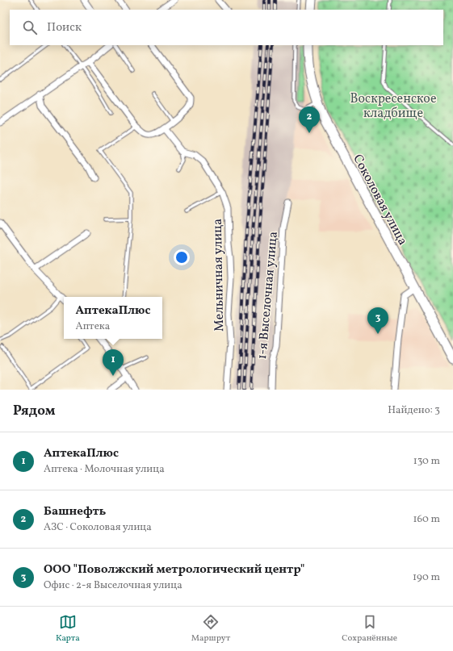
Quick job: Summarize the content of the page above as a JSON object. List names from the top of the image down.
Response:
{
  "streets": {
    "main road": ["Соколовая улица"],
    "street": ["Мельничная улица", "1-я Выселочная улица"]
  },
  "parks": ["Воскресенское кладбище"],
  "page": {
    "search": "Поиск",
    "pins": ["2", "3", "1"],
    "popup": ["АптекаПлюс", "Аптека"],
    "heading": ["Рядом", "Найдено: 3"],
    "list": [
      {
        "mark": "1",
        "name": "АптекаПлюс",
        "note": "Аптека · Молочная улица",
        "value": "130 m"
      },
      {
        "mark": "2",
        "name": "Башнефть",
        "note": "АЗС · Соколовая улица",
        "value": "160 m"
      },
      {
        "mark": "3",
        "name": "ООО \"Поволжский метрологический центр\"",
        "note": "Офис · 2-я Выселочная улица",
        "value": "190 m"
      }
    ],
    "nav": ["Карта", "Маршрут", "Сохранённые"]
  }
}
